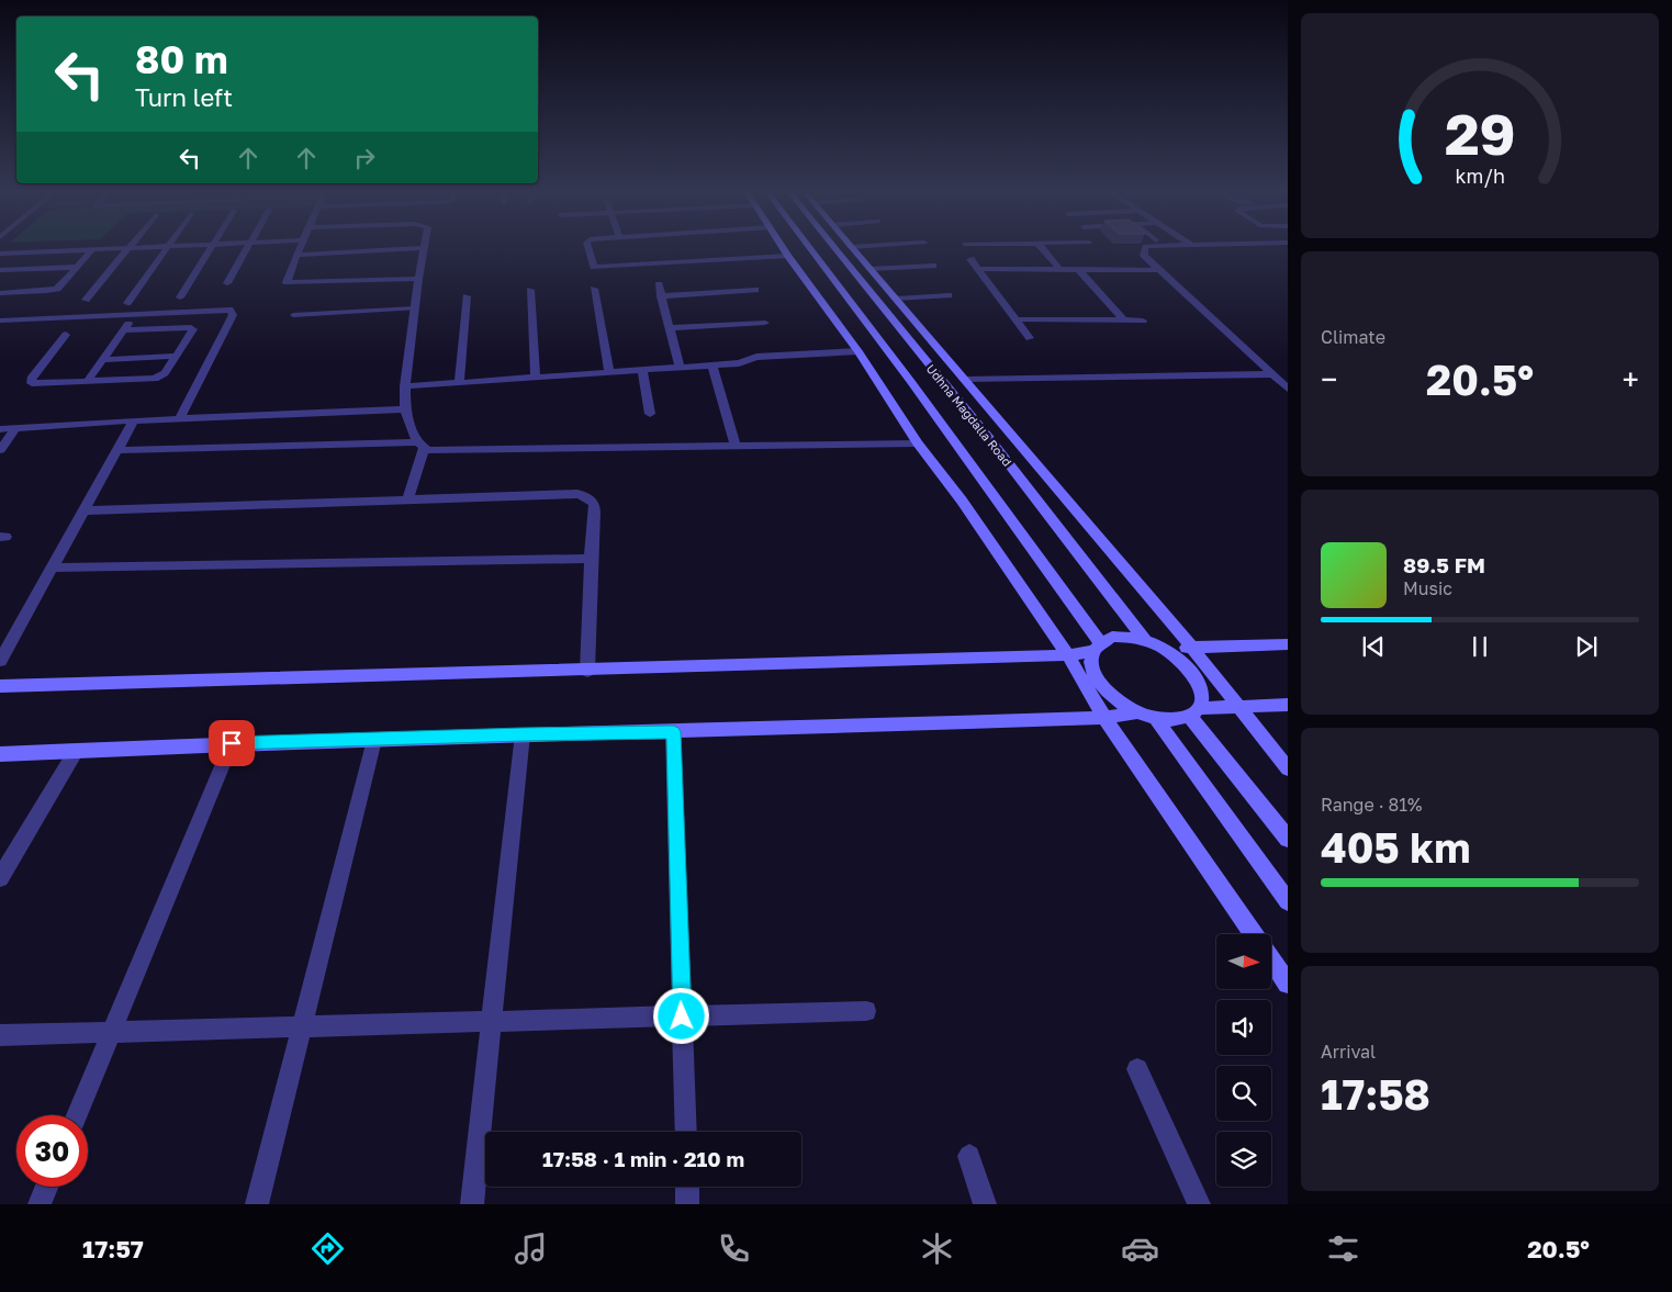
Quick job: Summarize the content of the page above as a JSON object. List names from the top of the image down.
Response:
{
  "streets": {
    "street": ["Udhna Magdalla Road"]
  },
  "north": "right",
  "page": {
    "turn": ["80 m", "Turn left"],
    "tile": [
      "Climate",
      ["Range · 81%", "405 km"],
      ["Arrival", "17:58"]
    ],
    "heat": ["−", "20.5°", "+"],
    "song": ["89.5 FM", "Music"],
    "limit": "30",
    "trip": "17:58 · 1 min · 210 m",
    "tabs": ["17:57", "20.5°"],
    "gauge": ["29", "km/h"]
  }
}
